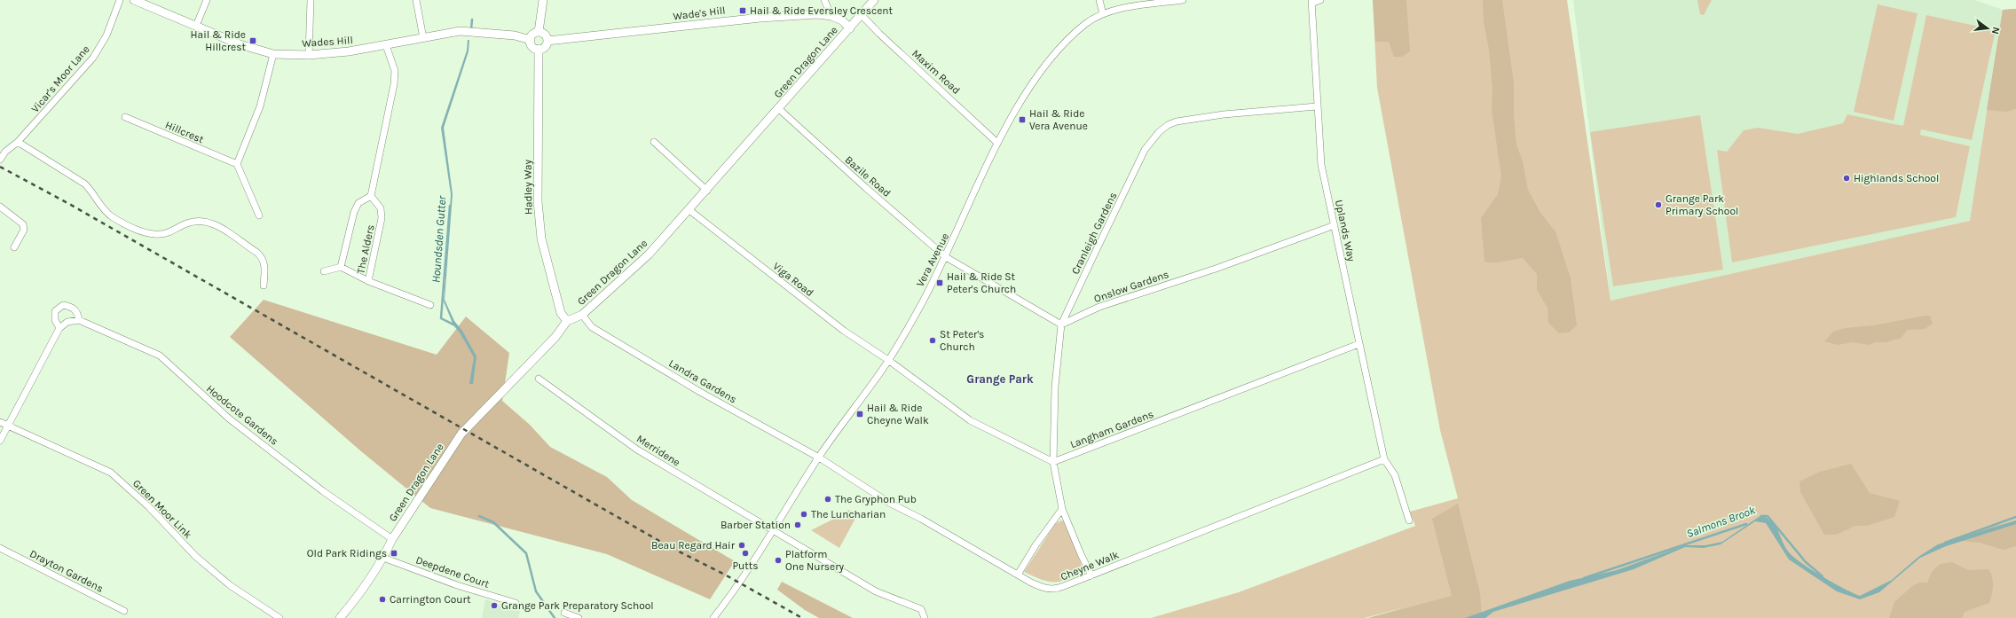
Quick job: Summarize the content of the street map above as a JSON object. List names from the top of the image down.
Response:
{
  "streets": {
    "street": [
      "Wade's Hill",
      "Wades Hill",
      "Green Dragon Lane",
      "Maxim Road",
      "Vicar's Moor Lane",
      "Hillcrest",
      "Bazile Road",
      "Hadley Way",
      "Uplands Way",
      "Cranleigh Gardens",
      "The Alders",
      "Vera Avenue",
      "Viga Road",
      "Onslow Gardens",
      "Landra Gardens",
      "Hoodcote Gardens",
      "Langham Gardens",
      "Merridene",
      "Green Moor Link",
      "Cheyne Walk",
      "Drayton Gardens",
      "Deepdene Court"
    ]
  },
  "crossings": [
    ["Wade's Hill", "Wades Hill"],
    ["Wade's Hill", "Green Dragon Lane"],
    ["Wade's Hill", "Hadley Way"],
    ["Wades Hill", "Hadley Way"],
    ["Green Dragon Lane", "Maxim Road"],
    ["Green Dragon Lane", "Bazile Road"],
    ["Green Dragon Lane", "Hadley Way"],
    ["Green Dragon Lane", "Viga Road"],
    ["Green Dragon Lane", "Landra Gardens"],
    ["Green Dragon Lane", "Hoodcote Gardens"],
    ["Green Dragon Lane", "Deepdene Court"],
    ["Maxim Road", "Vera Avenue"],
    ["Bazile Road", "Vera Avenue"],
    ["Uplands Way", "Cranleigh Gardens"],
    ["Uplands Way", "Onslow Gardens"],
    ["Uplands Way", "Langham Gardens"],
    ["Uplands Way", "Cheyne Walk"],
    ["Cranleigh Gardens", "Onslow Gardens"],
    ["Cranleigh Gardens", "Langham Gardens"],
    ["Cranleigh Gardens", "Cheyne Walk"],
    ["Vera Avenue", "Viga Road"],
    ["Vera Avenue", "Landra Gardens"],
    ["Vera Avenue", "Merridene"],
    ["Vera Avenue", "Cheyne Walk"],
    ["Landra Gardens", "Cheyne Walk"]
  ],
  "districts": ["Grange Park"],
  "water": ["Houndsden Gutter", "Salmons Brook"],
  "places": {
    "transit": [
      "Hail & Ride Eversley Crescent",
      "Hail & Ride Hillcrest",
      "Hail & Ride Vera Avenue",
      "Hail & Ride St Peter's Church",
      "Hail & Ride Cheyne Walk",
      "Old Park Ridings"
    ],
    "other": [
      "Highlands School",
      "Grange Park Primary School",
      "St Peter's Church",
      "The Gryphon Pub",
      "The Luncharian",
      "Barber Station",
      "Beau Regard Hair",
      "Putts",
      "Platform One Nursery",
      "Carrington Court",
      "Grange Park Preparatory School"
    ]
  },
  "north": "right"
}
